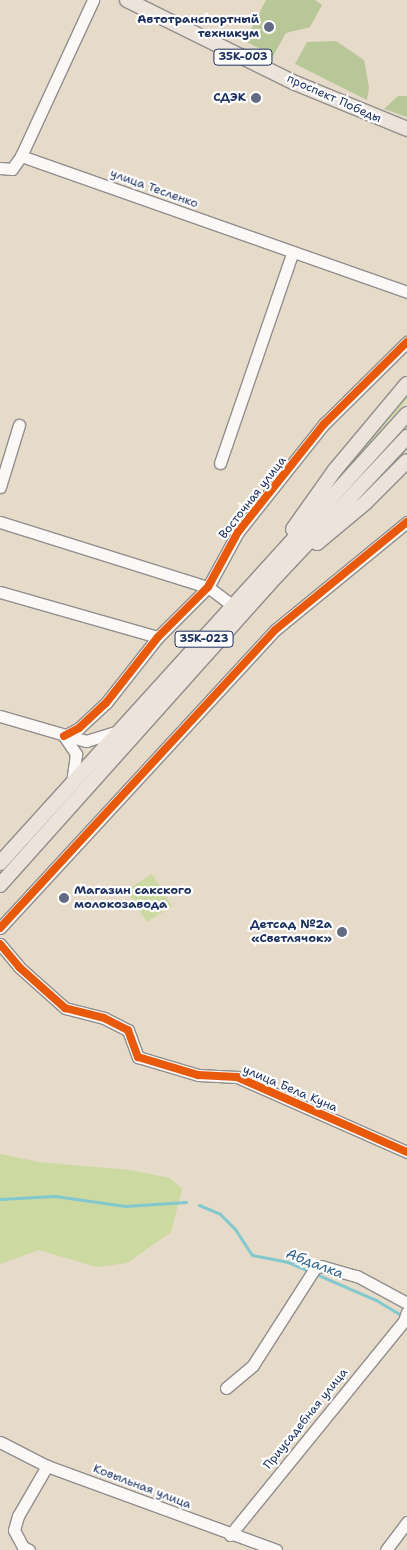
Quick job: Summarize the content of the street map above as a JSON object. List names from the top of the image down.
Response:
{
  "streets": {
    "main road": ["35К-003", "проспект Победы", "35К-023"],
    "street": [
      "улица Тесленко",
      "Восточная улица",
      "улица Бела Куна",
      "Приусадебная улица",
      "Ковыльная улица"
    ]
  },
  "crossings": [
    ["Приусадебная улица", "Ковыльная улица"]
  ],
  "water": ["Абдалка"],
  "places": [
    "Автотранспортный техникум",
    "СДЭК",
    "Магазин сакского молокозавода",
    "Детсад №2а «Светлячок»"
  ]
}
